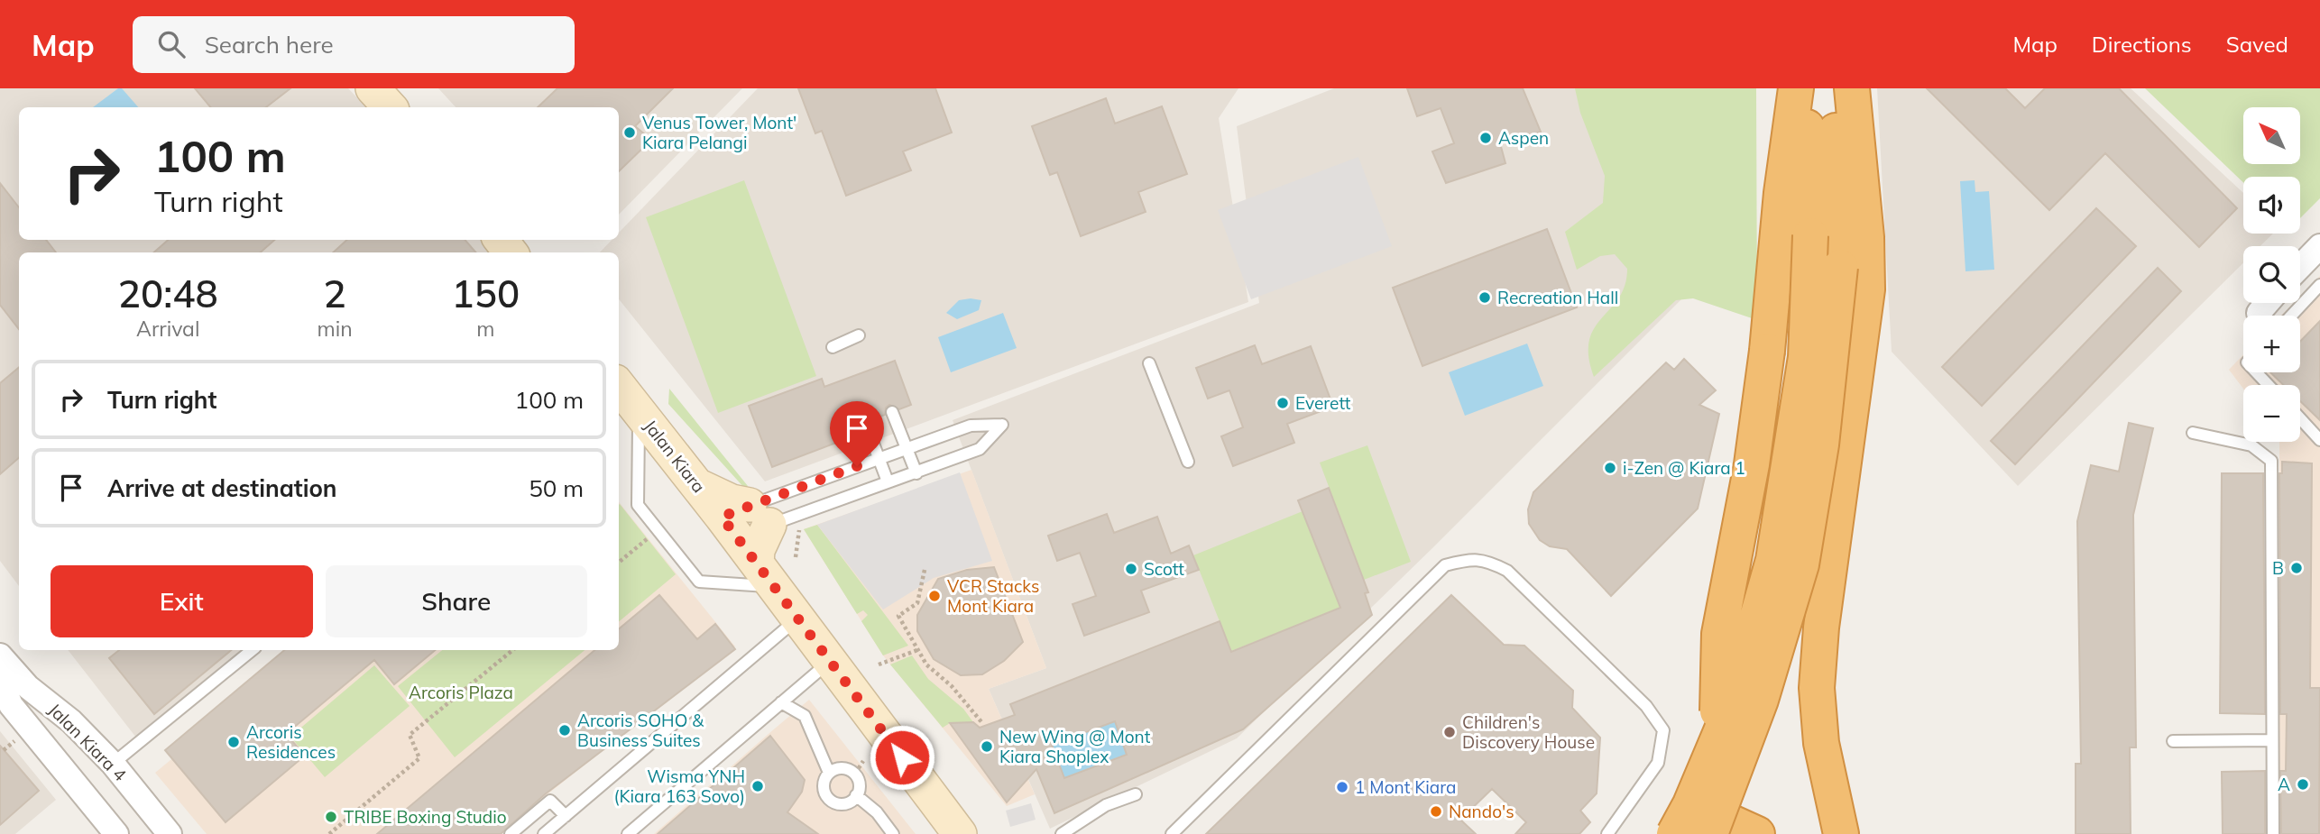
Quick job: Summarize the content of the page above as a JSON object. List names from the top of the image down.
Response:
{
  "streets": {
    "main road": ["Jalan Kiara"],
    "street": ["Jalan Kiara 4"]
  },
  "parks": ["Arcoris Plaza"],
  "places": [
    "Venus Tower, Mont' Kiara Pelangi",
    "Aspen",
    "Recreation Hall",
    "Everett",
    "i-Zen @ Kiara 1",
    "B",
    "Scott",
    "VCR Stacks Mont Kiara",
    "Arcoris SOHO & Business Suites",
    "Children's Discovery House",
    "Arcoris Residences",
    "New Wing @ Mont Kiara Shoplex",
    "A",
    "Wisma YNH (Kiara 163 Sovo)",
    "1 Mont Kiara",
    "Nando's",
    "TRIBE Boxing Studio"
  ],
  "north": "top left",
  "page": {
    "header": "Map",
    "search": "Search here",
    "nav": ["Map", "Directions", "Saved"],
    "map_buttons": ["+", "−"],
    "turn": ["100 m", "Turn right"],
    "eta": [
      "20:48",
      "Arrival",
      "2",
      "min",
      "150",
      "m"
    ],
    "list": [
      {
        "name": "Turn right",
        "value": "100 m"
      },
      {
        "name": "Arrive at destination",
        "value": "50 m"
      }
    ],
    "buttons": ["Exit", "Share"]
  }
}
